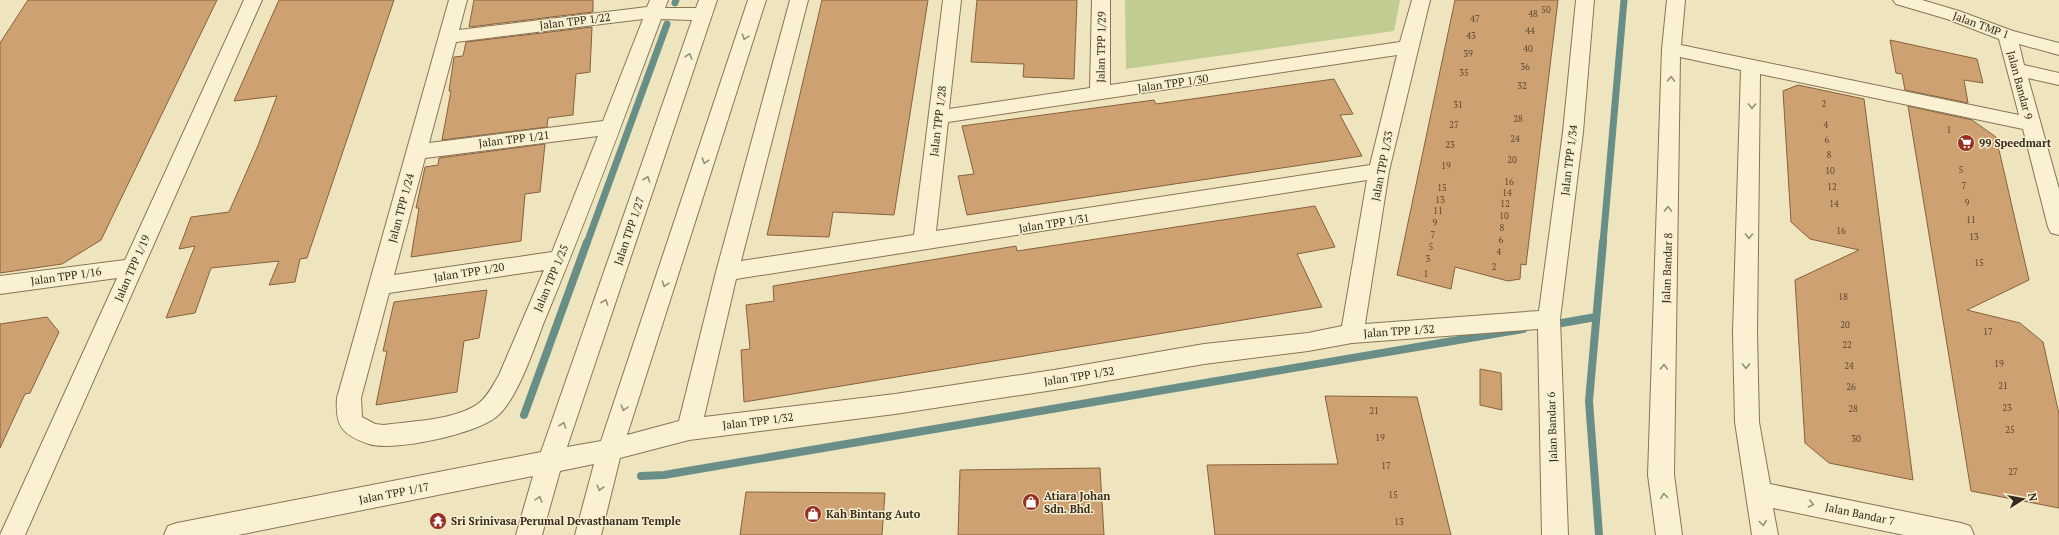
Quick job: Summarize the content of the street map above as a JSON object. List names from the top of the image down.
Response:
{
  "streets": {
    "street": [
      "Jalan TPP 1/22",
      "Jalan TMP 1",
      "Jalan TPP 1/29",
      "Jalan TPP 1/30",
      "Jalan Bandar 9",
      "Jalan TPP 1/28",
      "Jalan TPP 1/21",
      "Jalan TPP 1/34",
      "Jalan TPP 1/33",
      "Jalan TPP 1/24",
      "Jalan TPP 1/31",
      "Jalan TPP 1/27",
      "Jalan TPP 1/19",
      "Jalan Bandar 8",
      "Jalan TPP 1/20",
      "Jalan TPP 1/16",
      "Jalan TPP 1/25",
      "Jalan TPP 1/32",
      "Jalan Bandar 6",
      "Jalan TPP 1/17",
      "Jalan Bandar 7"
    ]
  },
  "crossings": [
    ["Jalan TPP 1/22", "Jalan TPP 1/24"],
    ["Jalan TPP 1/22", "Jalan TPP 1/27"],
    ["Jalan TPP 1/22", "Jalan TPP 1/25"],
    ["Jalan TMP 1", "Jalan Bandar 9"],
    ["Jalan TPP 1/29", "Jalan TPP 1/30"],
    ["Jalan TPP 1/30", "Jalan TPP 1/28"],
    ["Jalan TPP 1/30", "Jalan TPP 1/33"],
    ["Jalan TPP 1/28", "Jalan TPP 1/31"],
    ["Jalan TPP 1/21", "Jalan TPP 1/24"],
    ["Jalan TPP 1/21", "Jalan TPP 1/25"],
    ["Jalan TPP 1/34", "Jalan TPP 1/32"],
    ["Jalan TPP 1/34", "Jalan Bandar 6"],
    ["Jalan TPP 1/33", "Jalan TPP 1/31"],
    ["Jalan TPP 1/33", "Jalan TPP 1/32"],
    ["Jalan TPP 1/24", "Jalan TPP 1/20"],
    ["Jalan TPP 1/24", "Jalan TPP 1/25"],
    ["Jalan TPP 1/27", "Jalan TPP 1/17"],
    ["Jalan TPP 1/19", "Jalan TPP 1/16"],
    ["Jalan TPP 1/20", "Jalan TPP 1/25"],
    ["Jalan TPP 1/32", "Jalan Bandar 6"],
    ["Jalan TPP 1/32", "Jalan TPP 1/17"]
  ],
  "one_way": ["Jalan Bandar 7"],
  "places": {
    "supermarket": ["99 Speedmart"],
    "shop": ["Atiara Johan Sdn. Bhd.", "Kah Bintang Auto"],
    "temple": ["Sri Srinivasa Perumal Devasthanam Temple"]
  },
  "house_numbers": [
    "50",
    "48",
    "47",
    "44",
    "43",
    "40",
    "39",
    "36",
    "35",
    "32",
    "2",
    "31",
    "28",
    "27",
    "4",
    "1",
    "24",
    "6",
    "23",
    "8",
    "20",
    "19",
    "5",
    "10",
    "16",
    "7",
    "12",
    "15",
    "14",
    "13",
    "9",
    "12",
    "14",
    "11",
    "10",
    "11",
    "9",
    "8",
    "16",
    "7",
    "13",
    "6",
    "5",
    "4",
    "3",
    "15",
    "2",
    "1",
    "18",
    "20",
    "17",
    "22",
    "19",
    "24",
    "21",
    "26",
    "23",
    "28",
    "21",
    "25",
    "19",
    "30",
    "17",
    "27",
    "15",
    "13"
  ],
  "north": "right"
}
